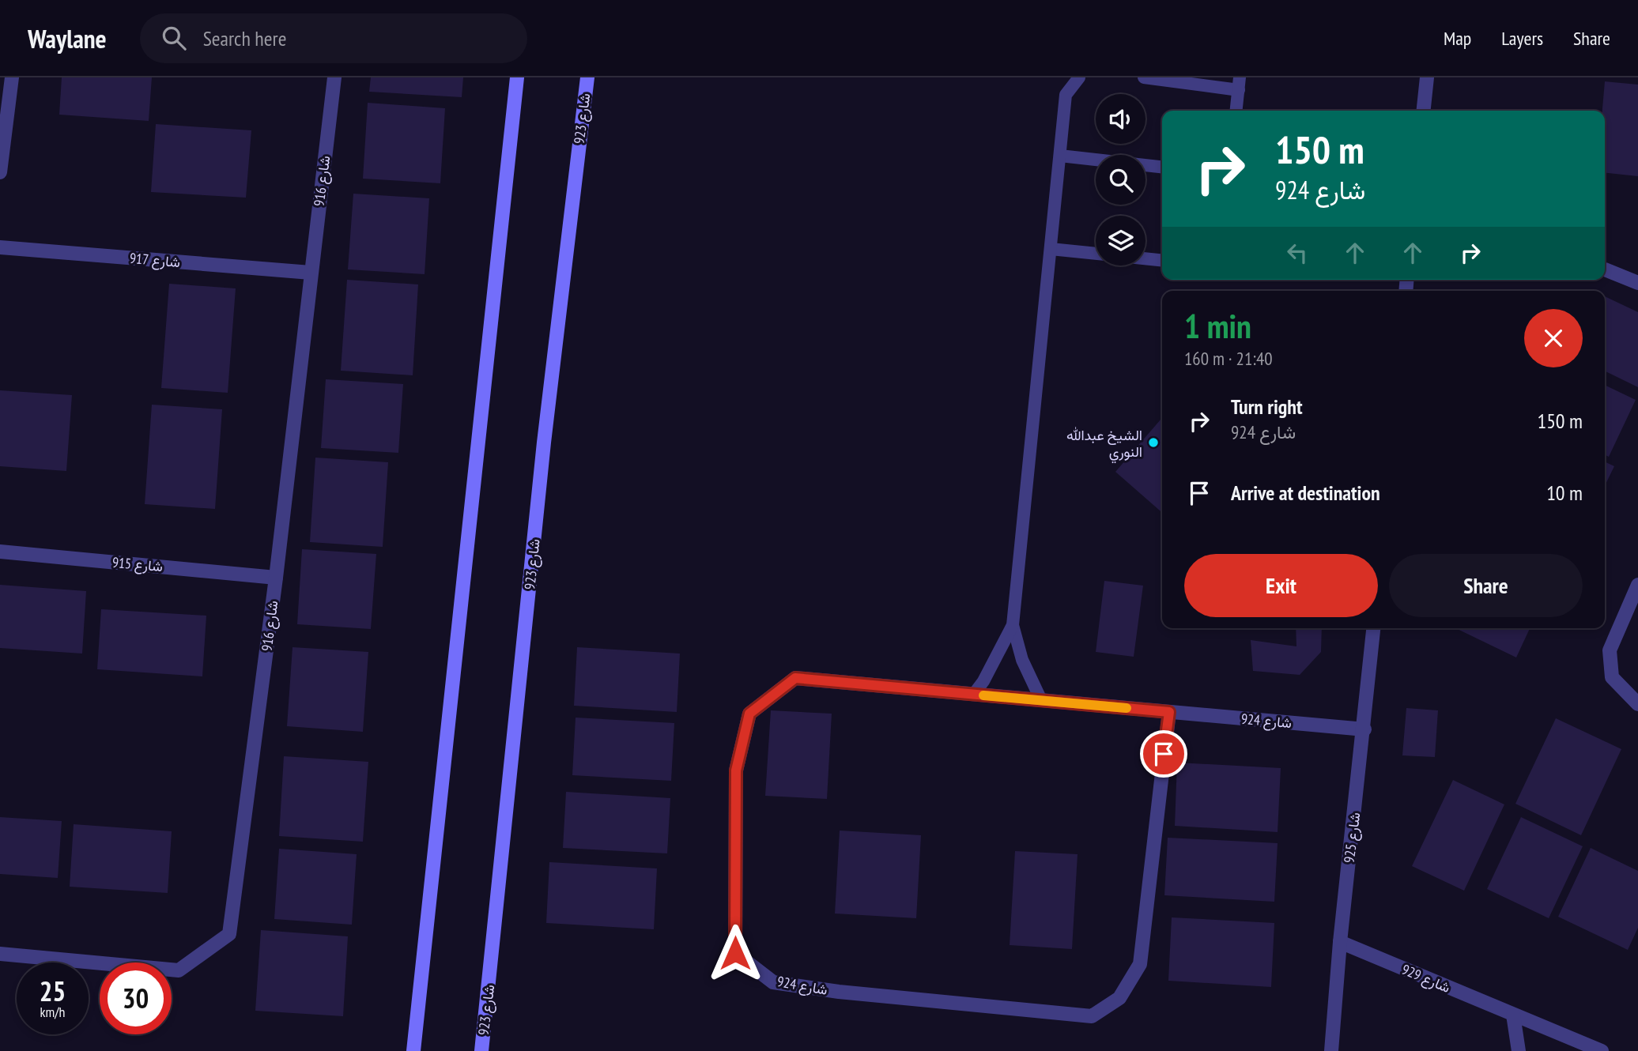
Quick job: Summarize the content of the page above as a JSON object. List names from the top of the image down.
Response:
{
  "streets": {
    "street": [
      "شارع 923",
      "شارع 916",
      "شارع 917",
      "شارع 915",
      "شارع 924",
      "شارع 925",
      "شارع 929"
    ]
  },
  "crossings": [
    ["شارع 916", "شارع 917"],
    ["شارع 916", "شارع 915"],
    ["شارع 924", "شارع 925"],
    ["شارع 925", "شارع 929"]
  ],
  "places": ["الشيخ عبدالله النوري"],
  "page": {
    "header": "Waylane",
    "search": "Search here",
    "nav": ["Map", "Layers", "Share"],
    "turn": ["150 m", "شارع 924"],
    "heading": ["1 min", "160 m · 21:40"],
    "list": [
      {
        "name": "Turn right",
        "note": "شارع 924",
        "value": "150 m"
      },
      {
        "name": "Arrive at destination",
        "value": "10 m"
      }
    ],
    "buttons": ["Exit", "Share"],
    "speed": "25 km/h",
    "limit": "30"
  }
}
